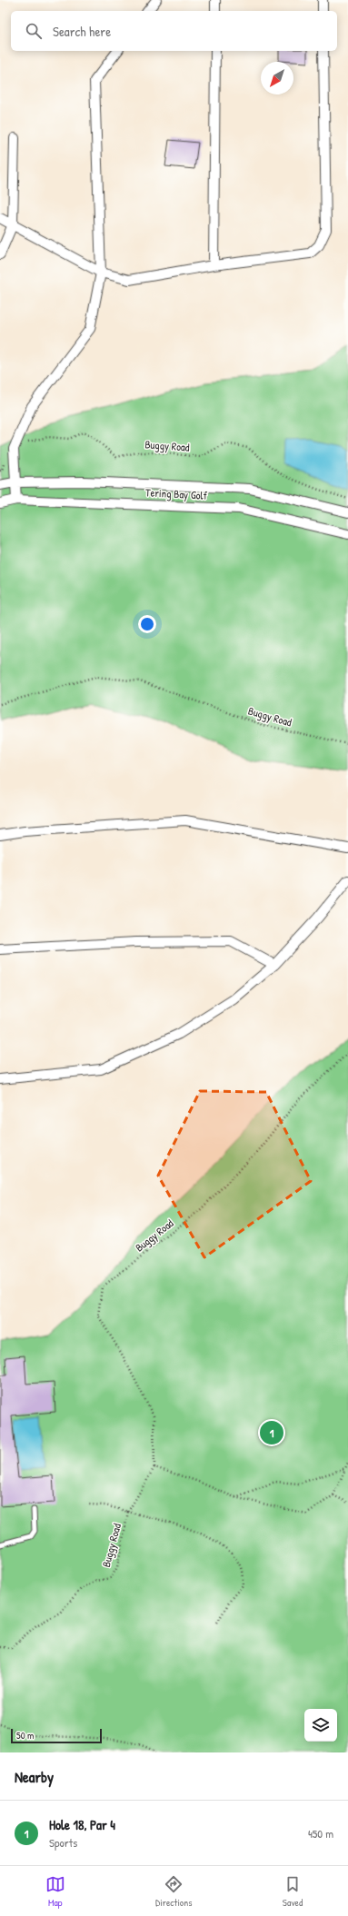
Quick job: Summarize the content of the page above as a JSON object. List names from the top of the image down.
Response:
{
  "streets": {
    "street": ["Tering Bay Golf"],
    "path": ["Buggy Road"]
  },
  "scale_bar": "50 m",
  "north": "bottom left",
  "page": {
    "search": "Search here",
    "pins": "1",
    "scale": "50 m",
    "heading": "Nearby",
    "list": [
      {
        "mark": "1",
        "name": "Hole 18, Par 4",
        "note": "Sports",
        "value": "450 m"
      }
    ],
    "nav": ["Map", "Directions", "Saved"]
  }
}
